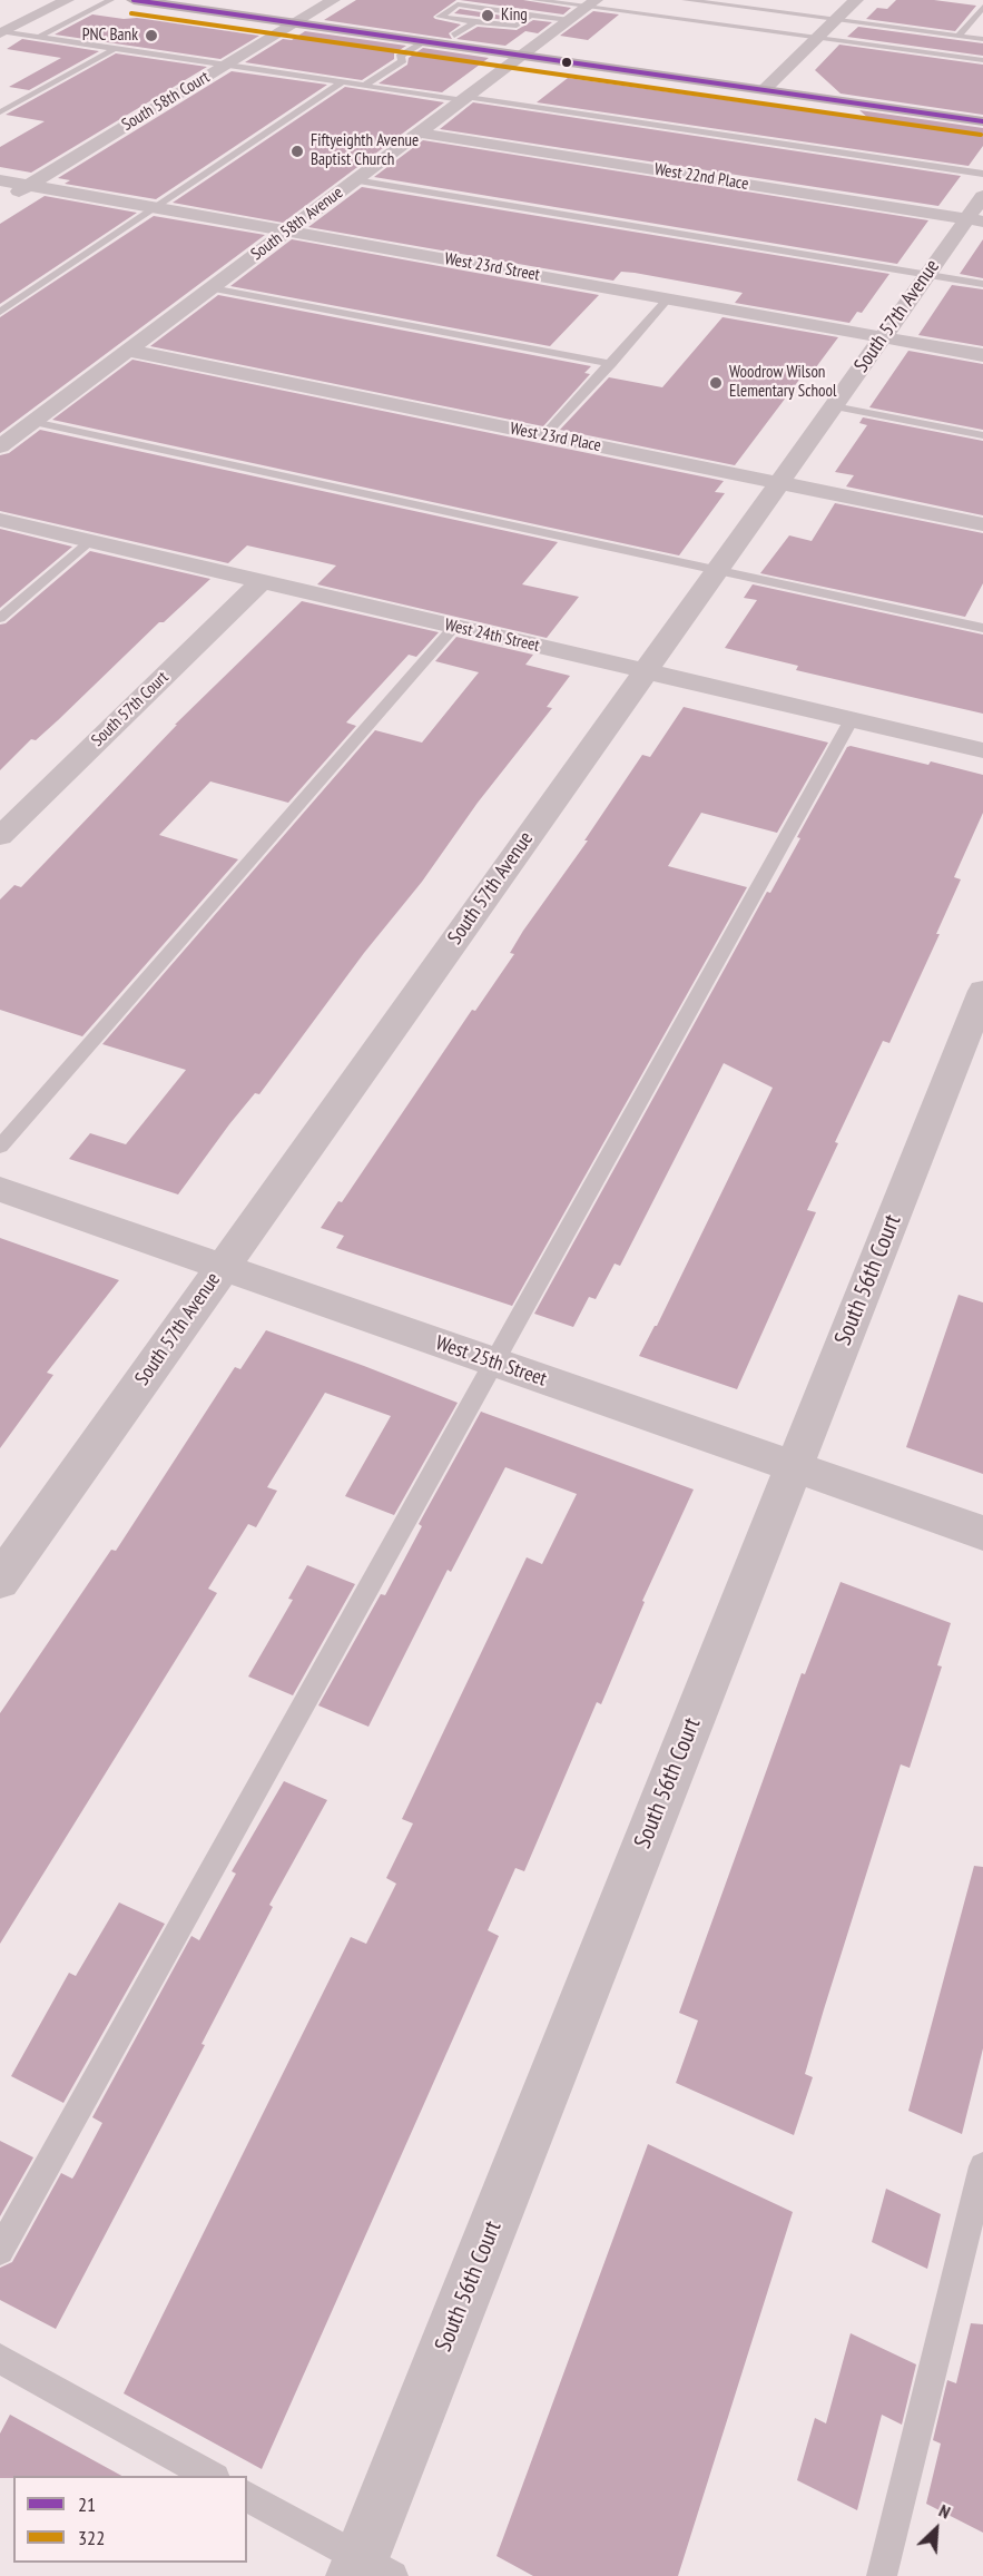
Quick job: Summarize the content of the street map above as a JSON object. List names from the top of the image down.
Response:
{
  "streets": {
    "street": [
      "South 58th Court",
      "West 22nd Place",
      "South 58th Avenue",
      "West 23rd Street",
      "South 57th Avenue",
      "West 23rd Place",
      "West 24th Street",
      "South 57th Court",
      "South 56th Court",
      "West 25th Street"
    ]
  },
  "crossings": [
    ["South 58th Court", "West 23rd Street"],
    ["West 22nd Place", "South 58th Avenue"],
    ["West 22nd Place", "South 57th Avenue"],
    ["South 58th Avenue", "West 23rd Street"],
    ["South 58th Avenue", "West 23rd Place"],
    ["West 23rd Street", "South 57th Avenue"],
    ["South 57th Avenue", "West 23rd Place"],
    ["South 57th Avenue", "West 24th Street"],
    ["South 57th Avenue", "West 25th Street"],
    ["West 24th Street", "South 57th Court"],
    ["South 56th Court", "West 25th Street"]
  ],
  "places": [
    "King",
    "PNC Bank",
    "Fiftyeighth Avenue Baptist Church",
    "Woodrow Wilson Elementary School"
  ],
  "lines": ["transit line 21", "transit line 322"],
  "legend": ["21", "322"],
  "north": "top right"
}
